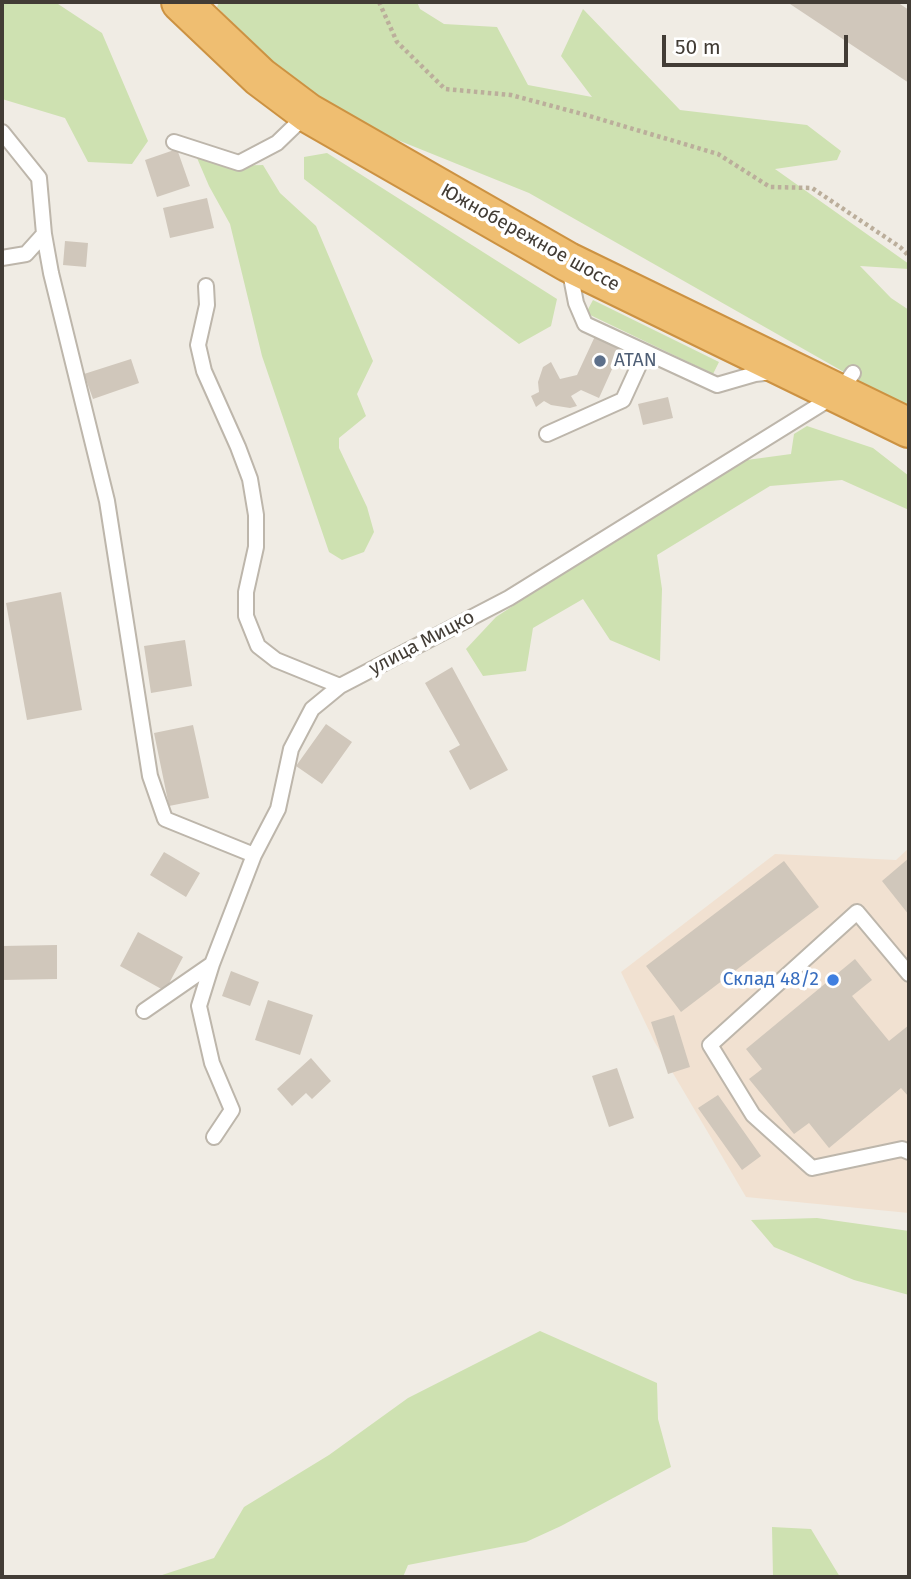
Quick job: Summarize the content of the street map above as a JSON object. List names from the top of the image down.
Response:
{
  "streets": {
    "highway": ["Южнобережное шоссе"],
    "lane": ["улица Мицко"]
  },
  "crossings": [
    ["Южнобережное шоссе", "улица Мицко"]
  ],
  "places": ["ATAN", "Склад 48/2"],
  "scale_bar": "50 m"
}
